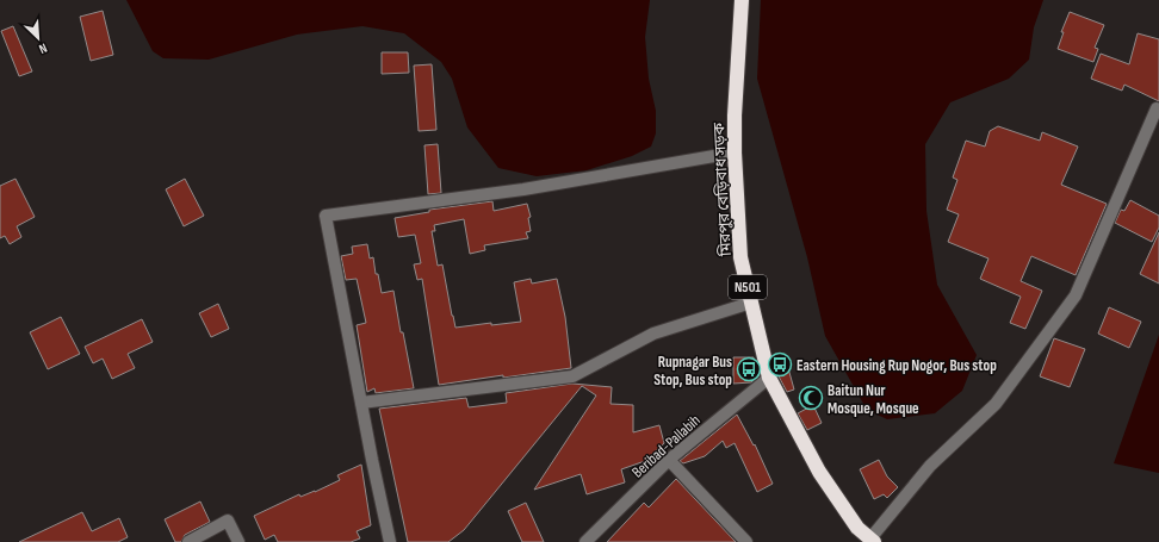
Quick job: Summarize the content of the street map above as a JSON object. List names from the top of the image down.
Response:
{
  "streets": {
    "highway": ["মিরপুর বেড়িবাধ সড়ক", "N501"],
    "street": ["Beribad-Pallabih"]
  },
  "crossings": [
    ["মিরপুর বেড়িবাধ সড়ক", "Beribad-Pallabih"]
  ],
  "places": {
    "bus stop": ["Eastern Housing Rup Nogor, Bus stop", "Rupnagar Bus Stop, Bus stop"],
    "mosque": ["Baitun Nur Mosque, Mosque"]
  },
  "north": "bottom right"
}
